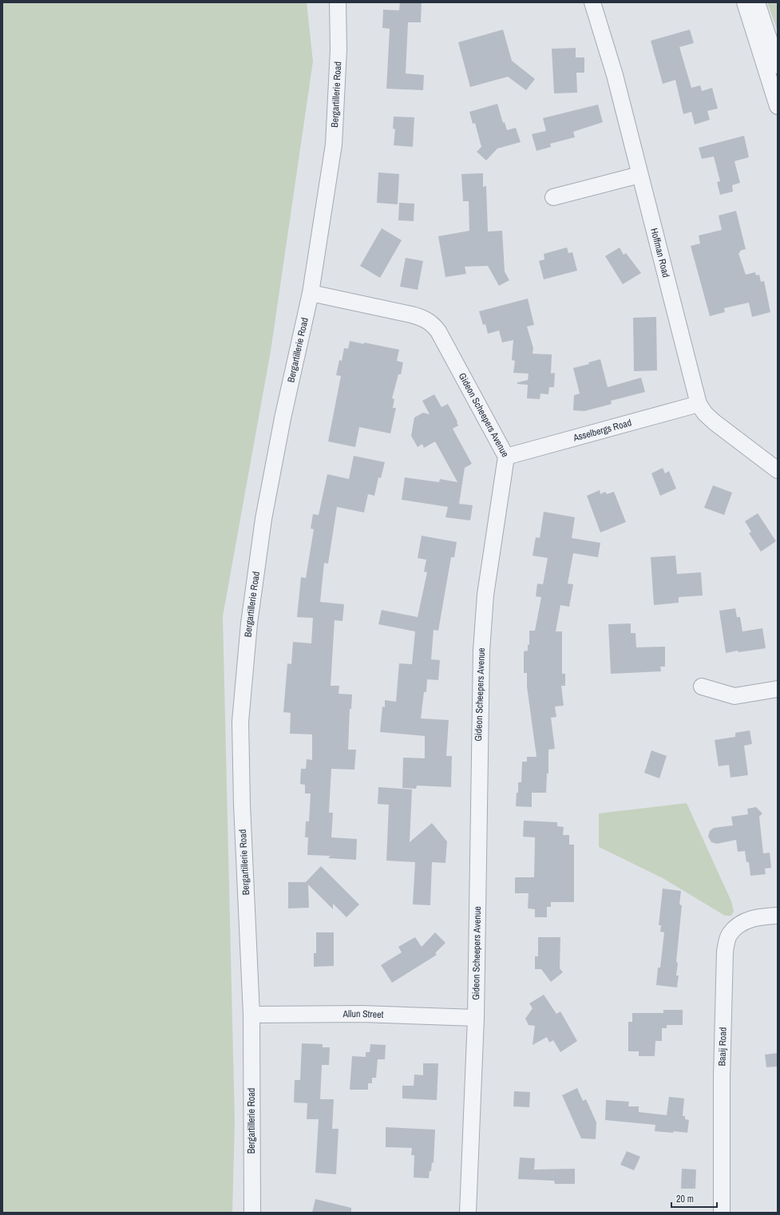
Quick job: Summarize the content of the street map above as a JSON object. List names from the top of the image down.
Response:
{
  "streets": {
    "street": [
      "Bergartillerie Road",
      "Hoffman Road",
      "Gideon Scheepers Avenue",
      "Asselbergs Road",
      "Allun Street",
      "Baaij Road"
    ]
  },
  "crossings": [
    ["Bergartillerie Road", "Gideon Scheepers Avenue"],
    ["Bergartillerie Road", "Allun Street"],
    ["Hoffman Road", "Asselbergs Road"],
    ["Gideon Scheepers Avenue", "Asselbergs Road"],
    ["Gideon Scheepers Avenue", "Allun Street"]
  ],
  "scale_bar": "20 m"
}
